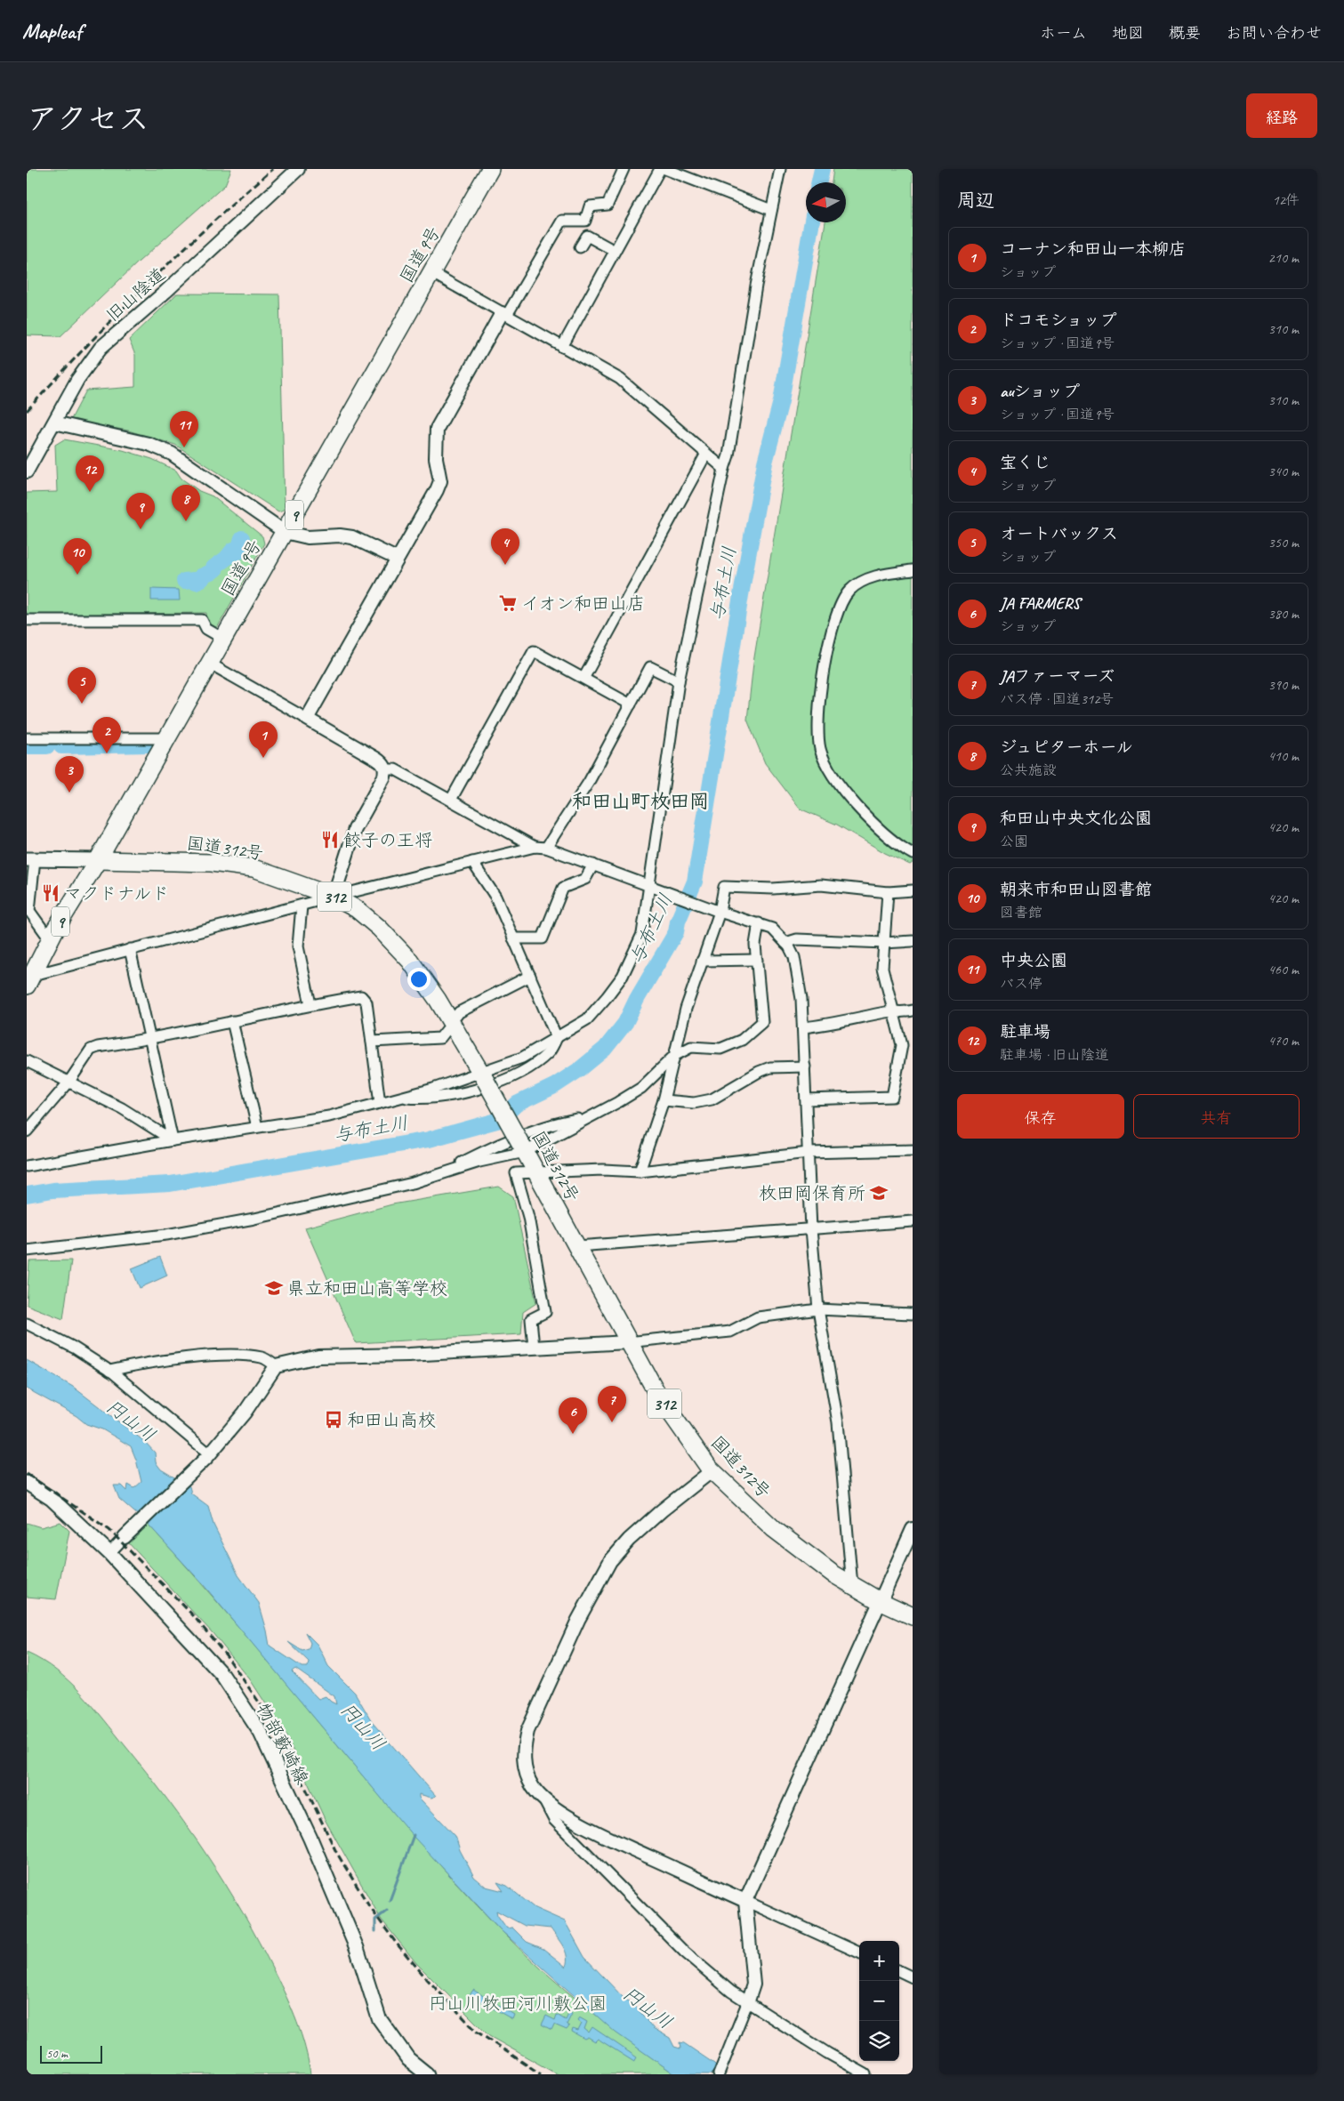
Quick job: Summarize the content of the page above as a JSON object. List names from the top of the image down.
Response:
{
  "streets": {
    "highway": [
      "国道9号",
      "9",
      "国道312号",
      "312"
    ],
    "main road": ["物部藪崎線"],
    "street": ["旧山陰道"]
  },
  "crossings": [
    ["国道9号", "国道312号"]
  ],
  "districts": ["和田山町枚田岡"],
  "water": ["与布土川", "円山川"],
  "parks": ["円山川牧田河川敷公園"],
  "places": {
    "supermarket": ["イオン和田山店"],
    "restaurant": ["餃子の王将", "マクドナルド"],
    "school or university": ["枚田岡保育所", "県立和田山高等学校"],
    "bus stop": ["和田山高校"]
  },
  "scale_bar": "50 m",
  "north": "left",
  "page": {
    "header": "Mapleaf",
    "nav": [
      "ホーム",
      "地図",
      "概要",
      "お問い合わせ"
    ],
    "title": "アクセス",
    "buttons": [
      "経路",
      ["保存", "共有"]
    ],
    "heading": ["周辺", "12件"],
    "list": [
      {
        "mark": "1",
        "name": "コーナン和田山一本柳店",
        "note": "ショップ",
        "value": "210 m"
      },
      {
        "mark": "2",
        "name": "ドコモショップ",
        "note": "ショップ · 国道9号",
        "value": "310 m"
      },
      {
        "mark": "3",
        "name": "auショップ",
        "note": "ショップ · 国道9号",
        "value": "310 m"
      },
      {
        "mark": "4",
        "name": "宝くじ",
        "note": "ショップ",
        "value": "340 m"
      },
      {
        "mark": "5",
        "name": "オートバックス",
        "note": "ショップ",
        "value": "350 m"
      },
      {
        "mark": "6",
        "name": "JA FARMERS",
        "note": "ショップ",
        "value": "380 m"
      },
      {
        "mark": "7",
        "name": "JAファーマーズ",
        "note": "バス停 · 国道312号",
        "value": "390 m"
      },
      {
        "mark": "8",
        "name": "ジュピターホール",
        "note": "公共施設",
        "value": "410 m"
      },
      {
        "mark": "9",
        "name": "和田山中央文化公園",
        "note": "公園",
        "value": "420 m"
      },
      {
        "mark": "10",
        "name": "朝来市和田山図書館",
        "note": "図書館",
        "value": "420 m"
      },
      {
        "mark": "11",
        "name": "中央公園",
        "note": "バス停",
        "value": "460 m"
      },
      {
        "mark": "12",
        "name": "駐車場",
        "note": "駐車場 · 旧山陰道",
        "value": "470 m"
      }
    ],
    "pins": [
      "11",
      "12",
      "8",
      "9",
      "4",
      "10",
      "5",
      "2",
      "1",
      "3",
      "7",
      "6"
    ],
    "map_buttons": ["+", "−"],
    "scale": "50 m"
  }
}
